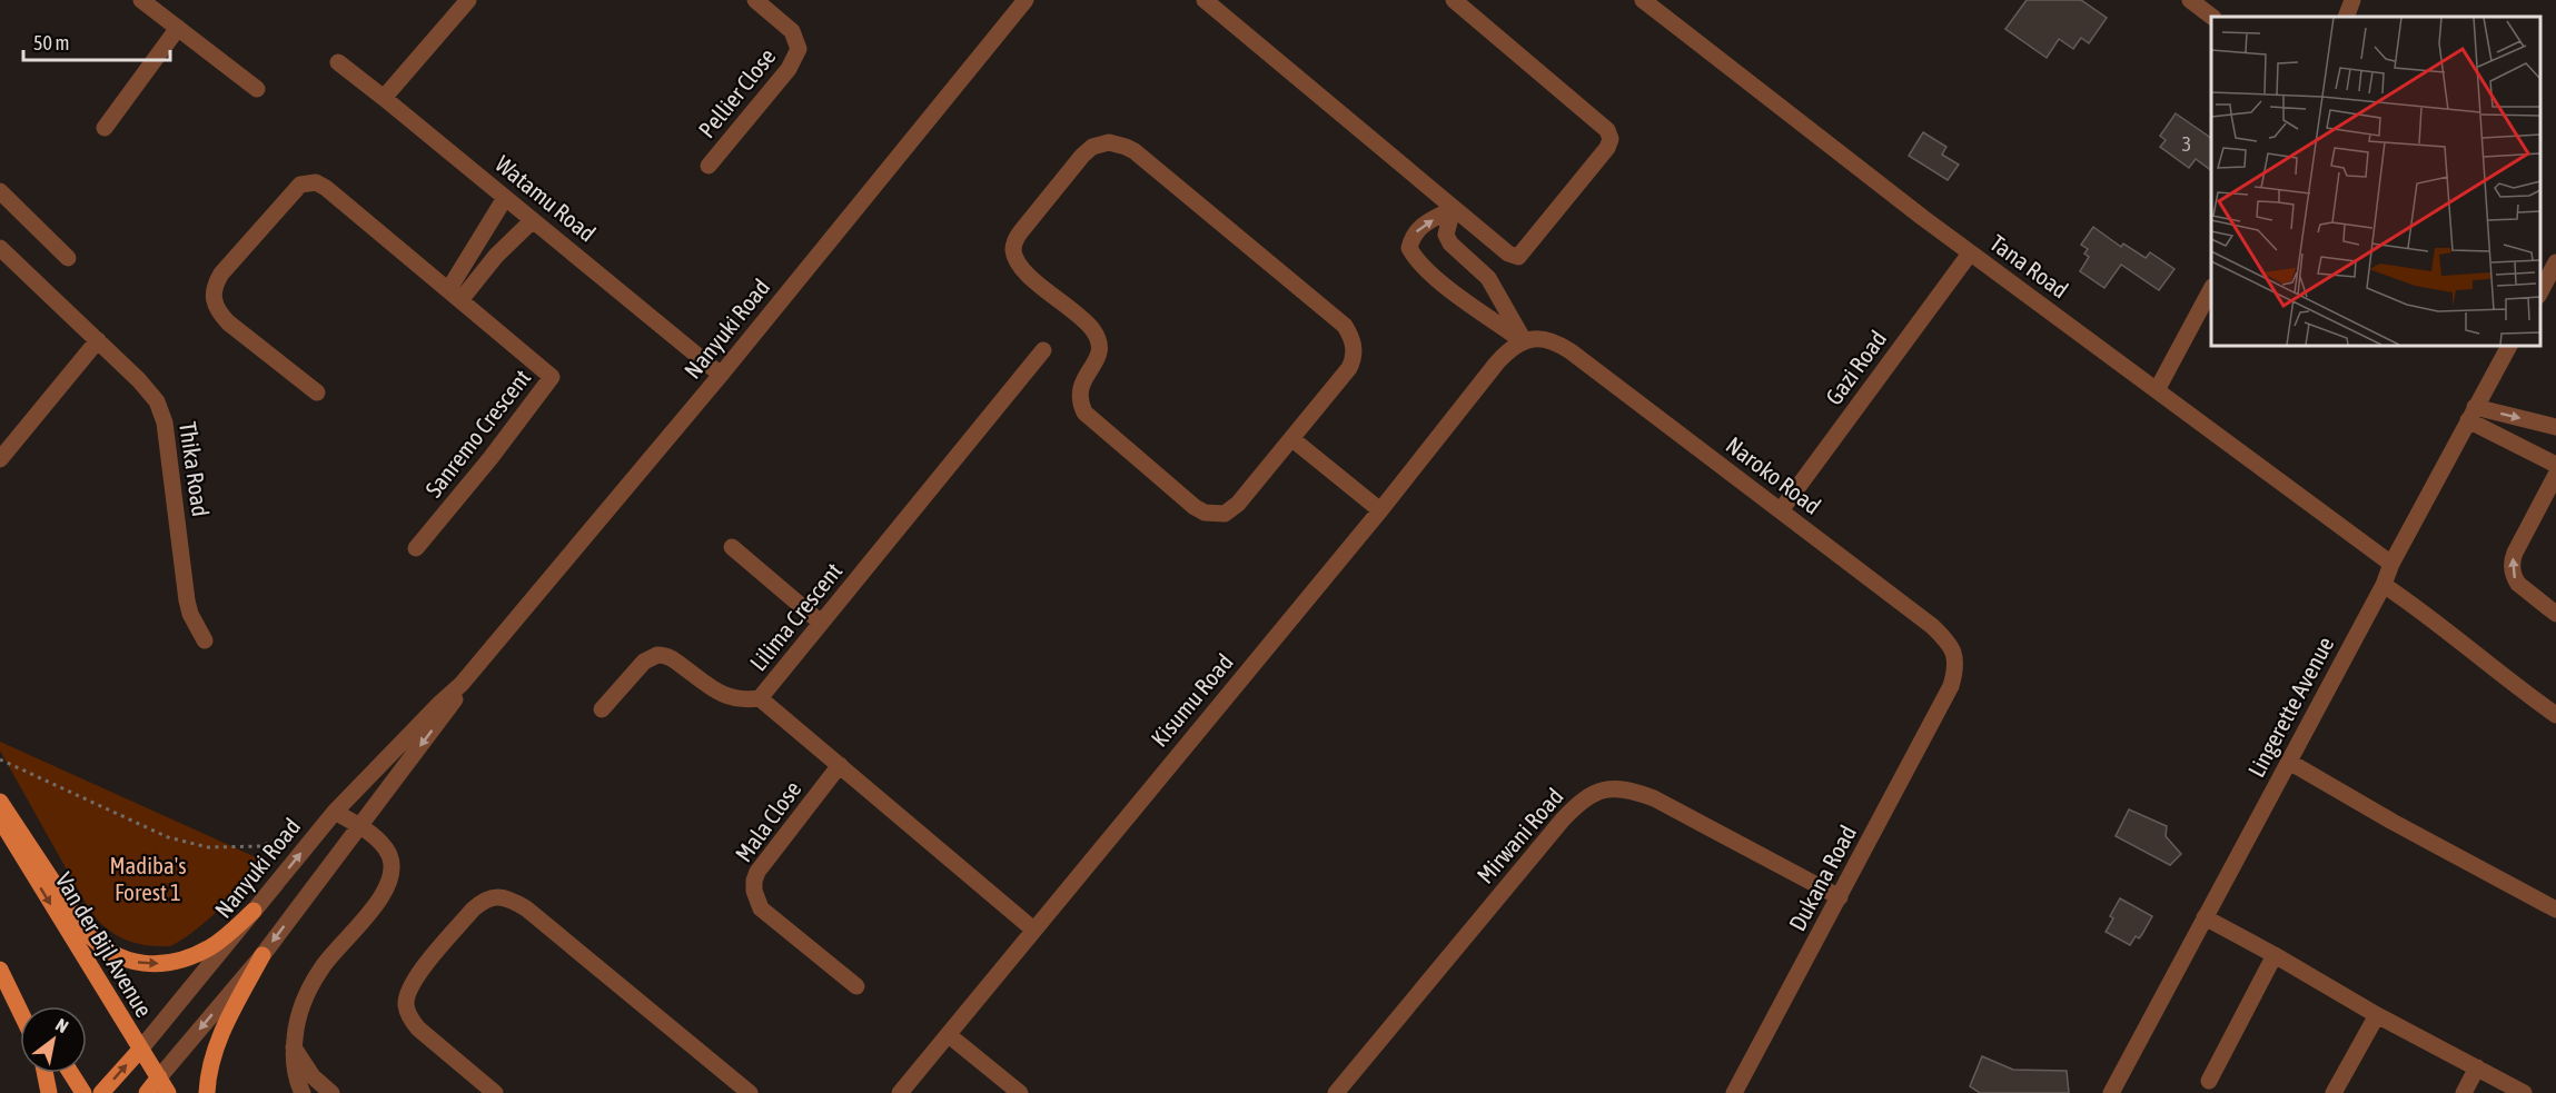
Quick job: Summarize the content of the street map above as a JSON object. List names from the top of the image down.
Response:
{
  "streets": {
    "main road": ["Nanyuki Road", "Van der Bijl Avenue"],
    "street": [
      "Pellier Close",
      "Watamu Road",
      "Tana Road",
      "Gazi Road",
      "Sanremo Crescent",
      "Thika Road",
      "Naroko Road",
      "Lilima Crescent",
      "Kisumu Road",
      "Lingerette Avenue",
      "Mala Close",
      "Mirwani Road",
      "Dukana Road"
    ]
  },
  "crossings": [
    ["Watamu Road", "Nanyuki Road"],
    ["Tana Road", "Gazi Road"],
    ["Tana Road", "Lingerette Avenue"],
    ["Nanyuki Road", "Van der Bijl Avenue"],
    ["Gazi Road", "Naroko Road"],
    ["Naroko Road", "Kisumu Road"],
    ["Naroko Road", "Dukana Road"],
    ["Lilima Crescent", "Kisumu Road"],
    ["Lilima Crescent", "Mala Close"],
    ["Mirwani Road", "Dukana Road"]
  ],
  "parks": ["Madiba's Forest 1"],
  "house_numbers": ["3"],
  "scale_bar": "50 m",
  "north": "top right"
}
